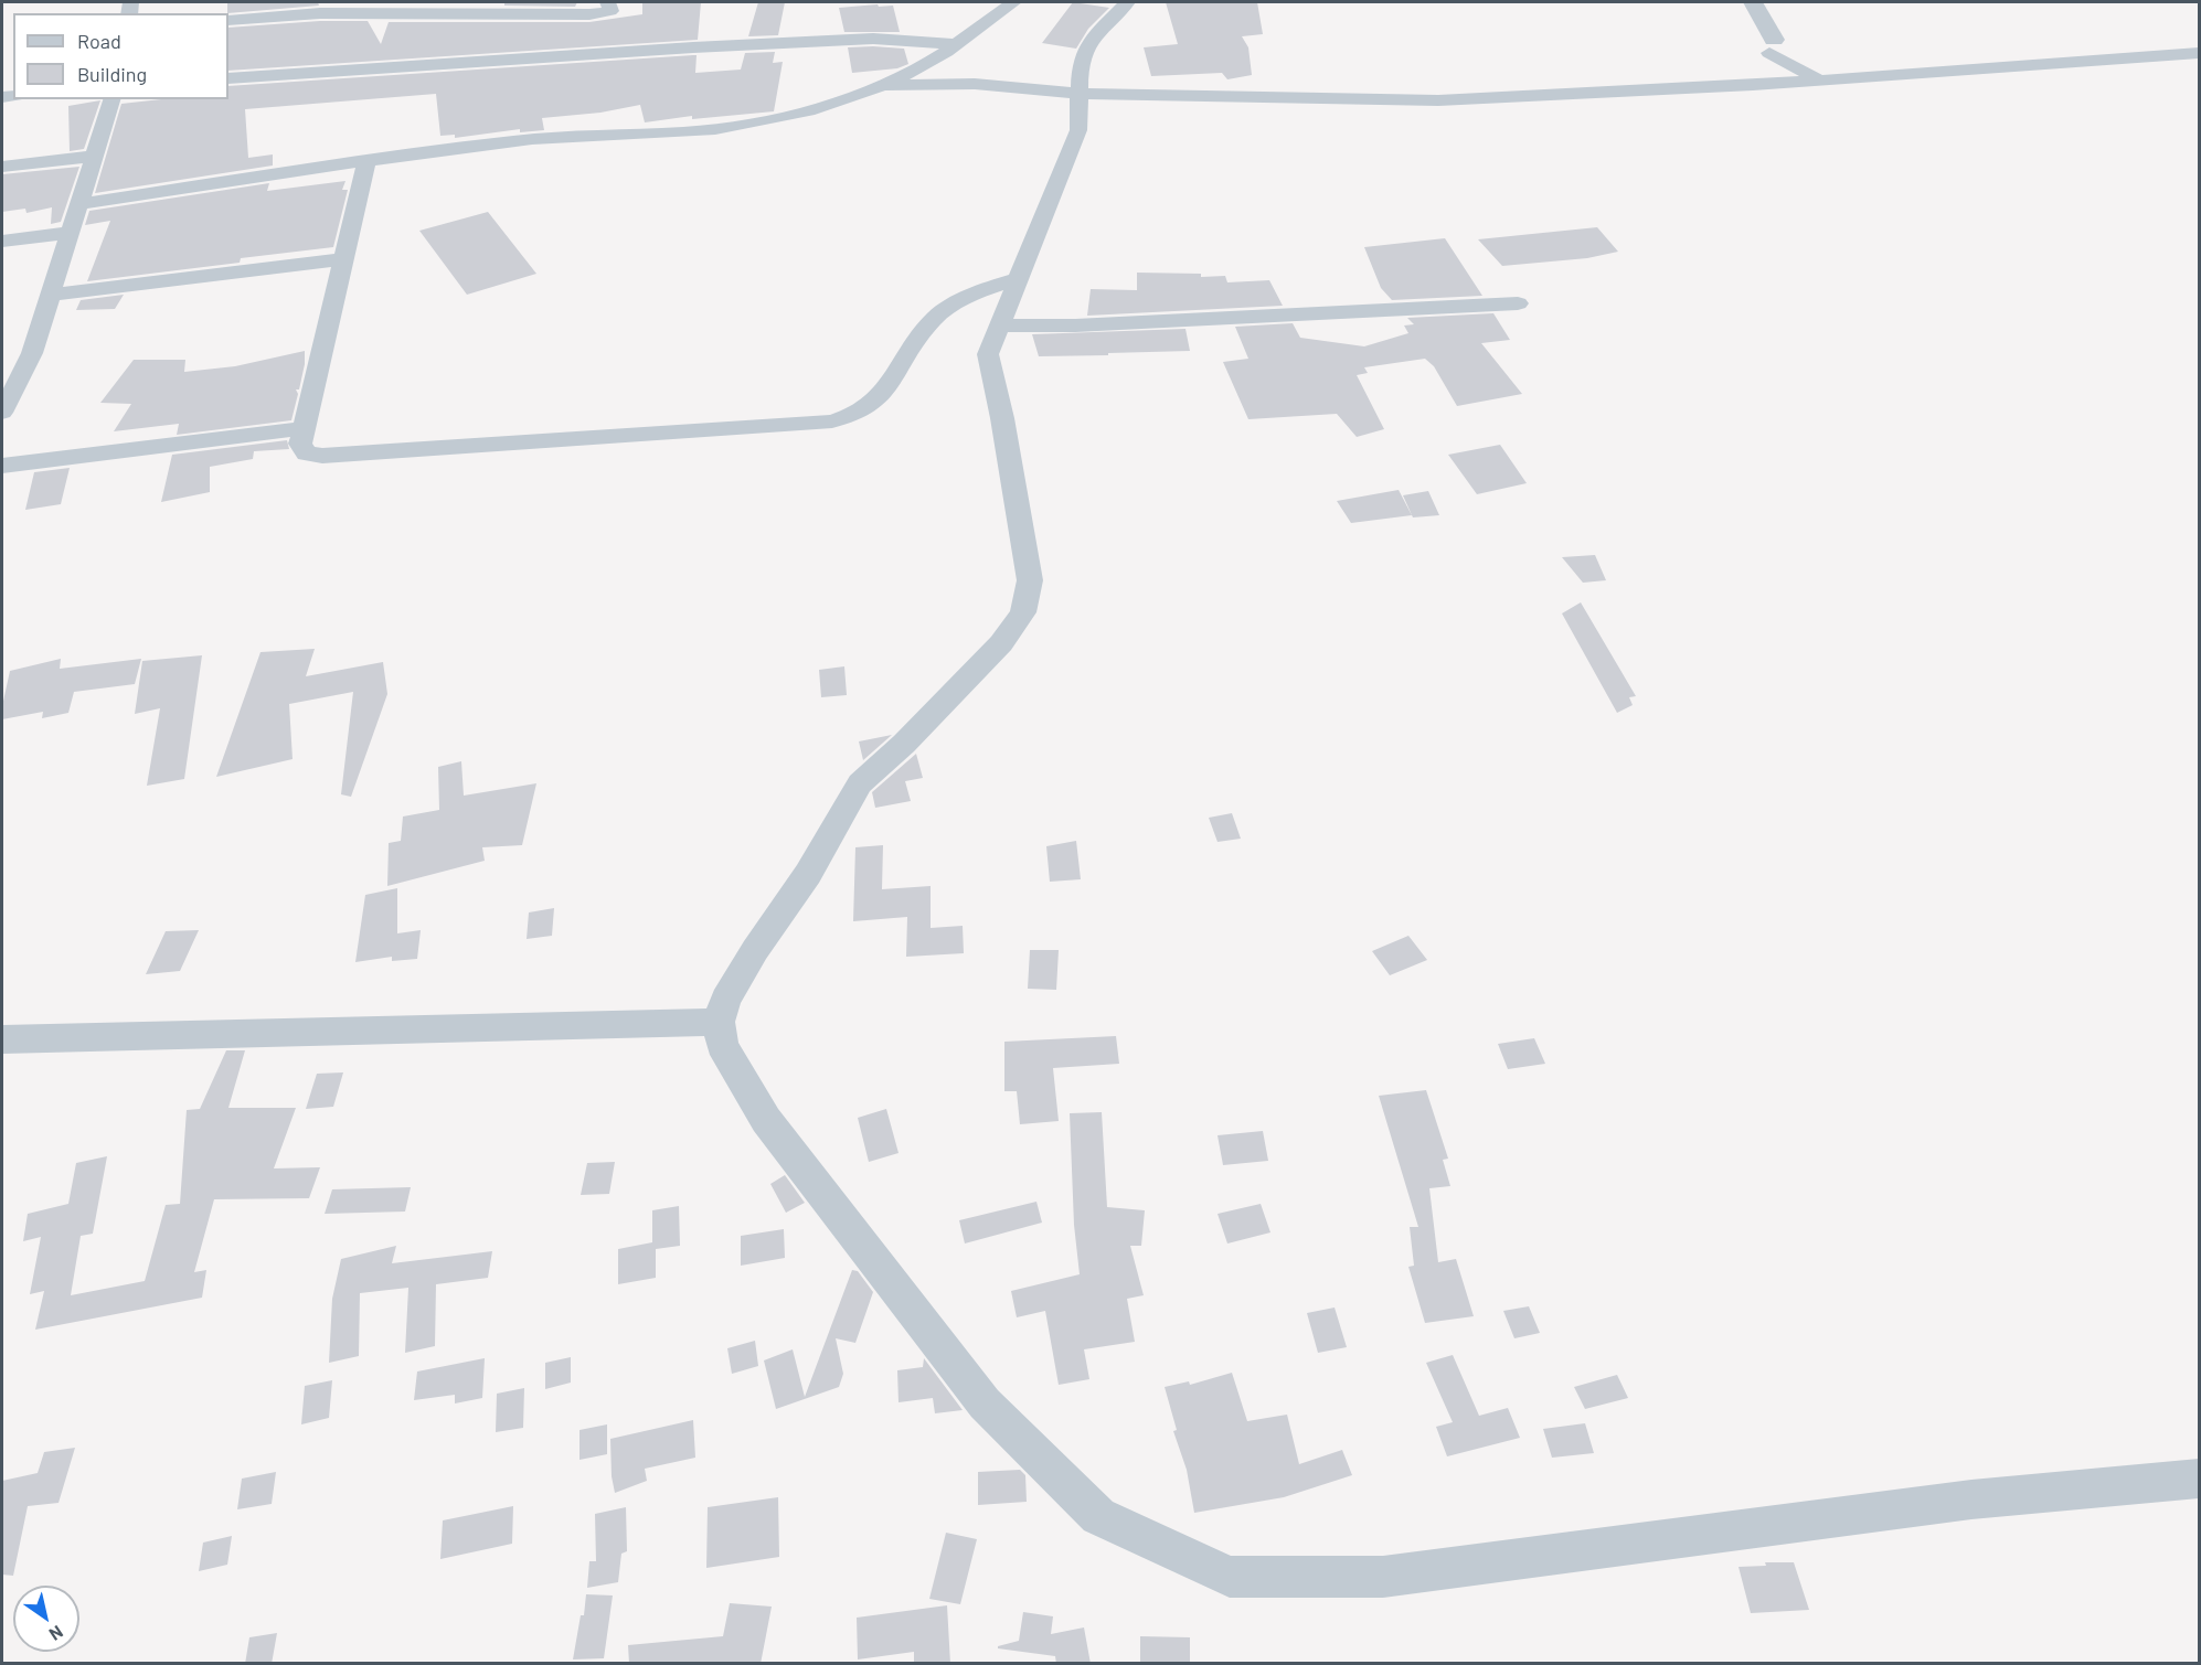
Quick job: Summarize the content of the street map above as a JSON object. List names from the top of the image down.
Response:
{
  "legend": ["Road", "Building"],
  "north": "bottom right"
}
